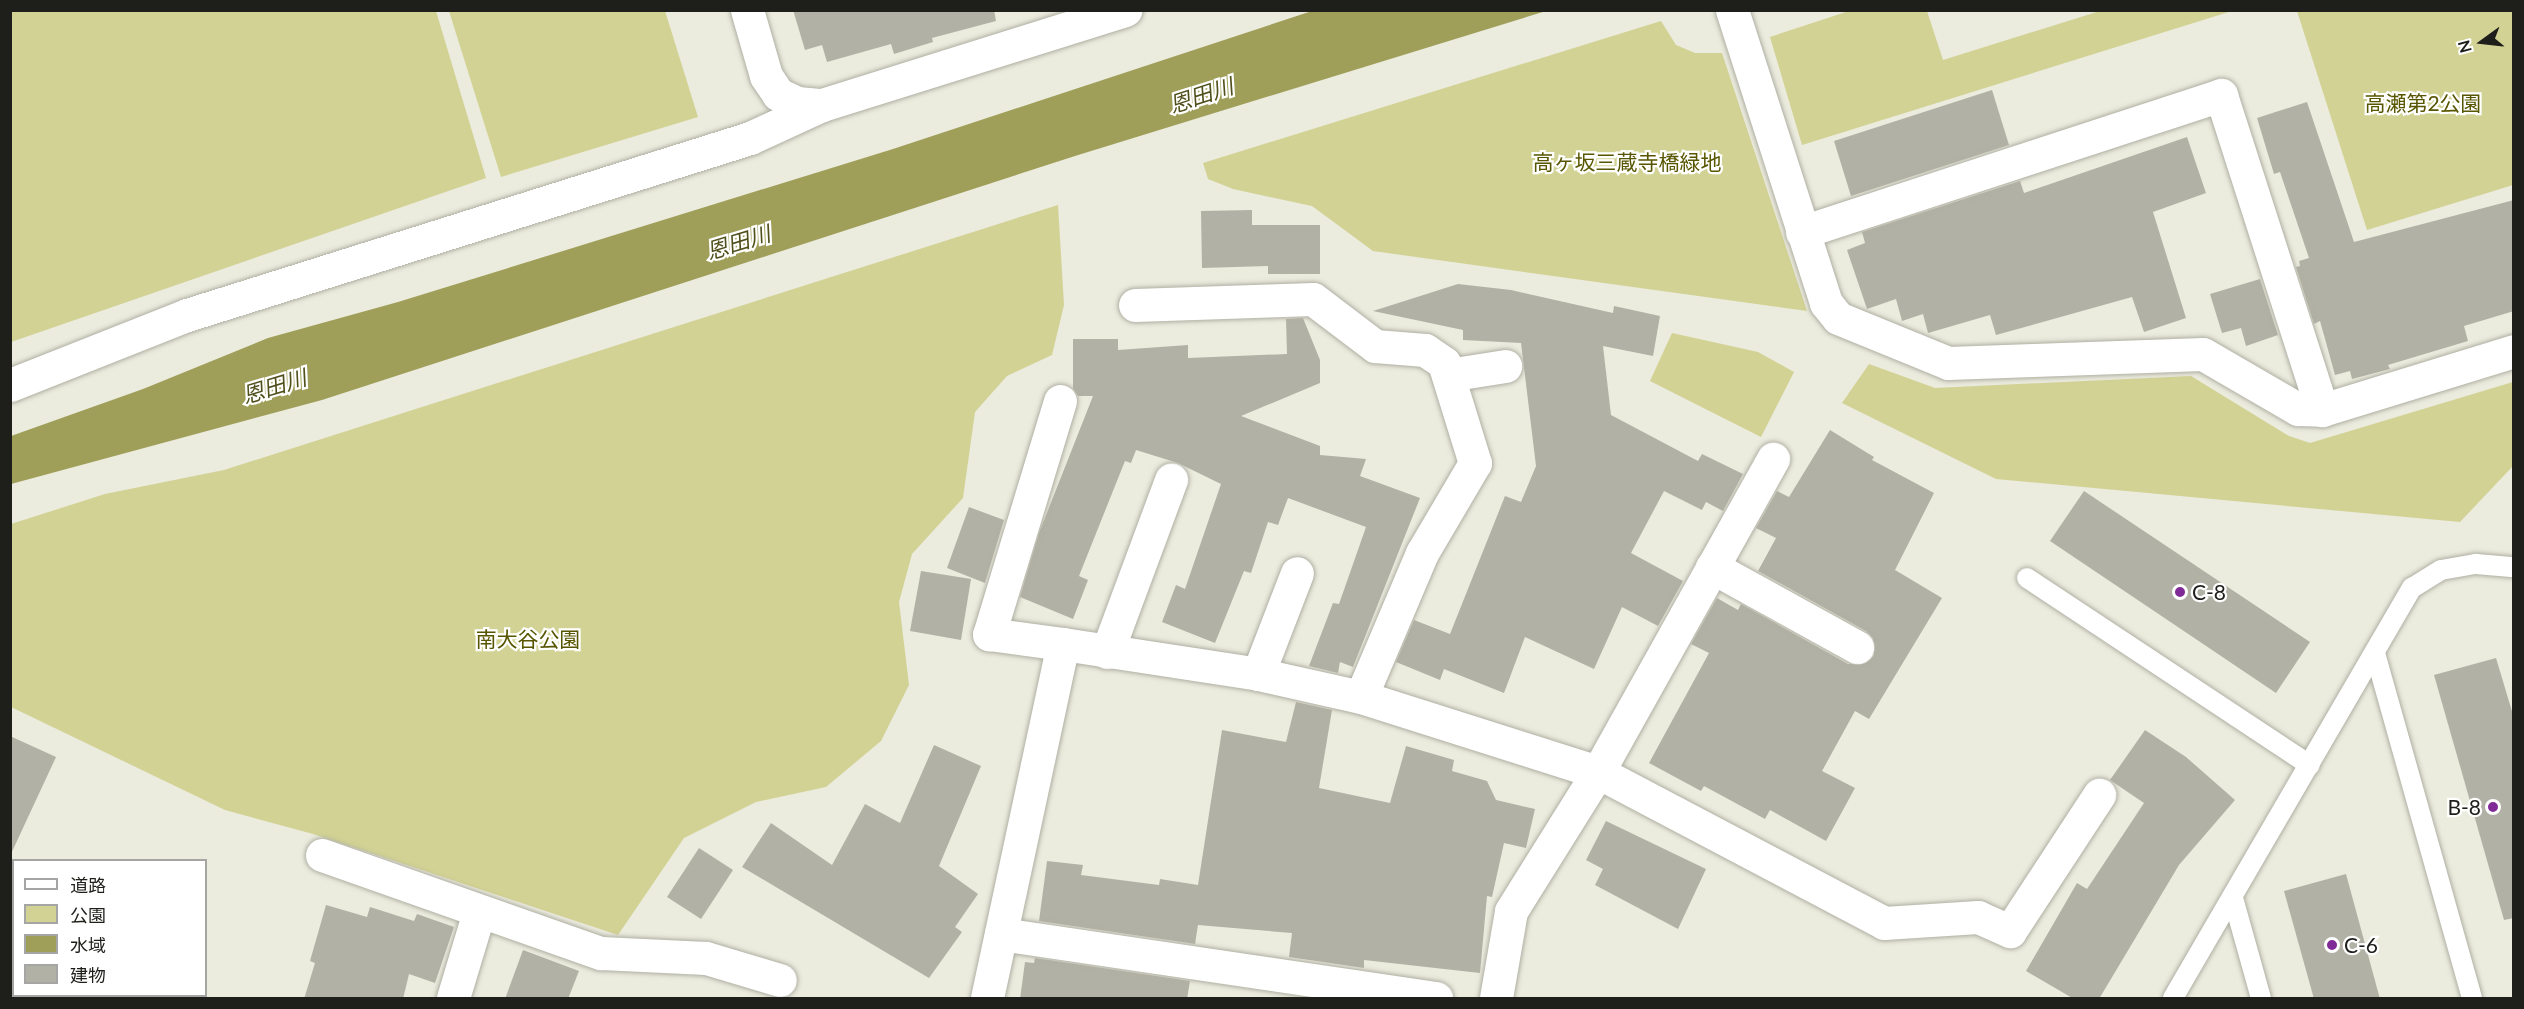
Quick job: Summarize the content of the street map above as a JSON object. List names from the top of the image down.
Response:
{
  "water": ["恩田川"],
  "parks": ["高瀬第2公園", "高ヶ坂三蔵寺橋緑地", "南大谷公園"],
  "places": ["C-8", "B-8", "C-6"],
  "legend": [
    "道路",
    "公園",
    "水域",
    "建物"
  ],
  "north": "left"
}
